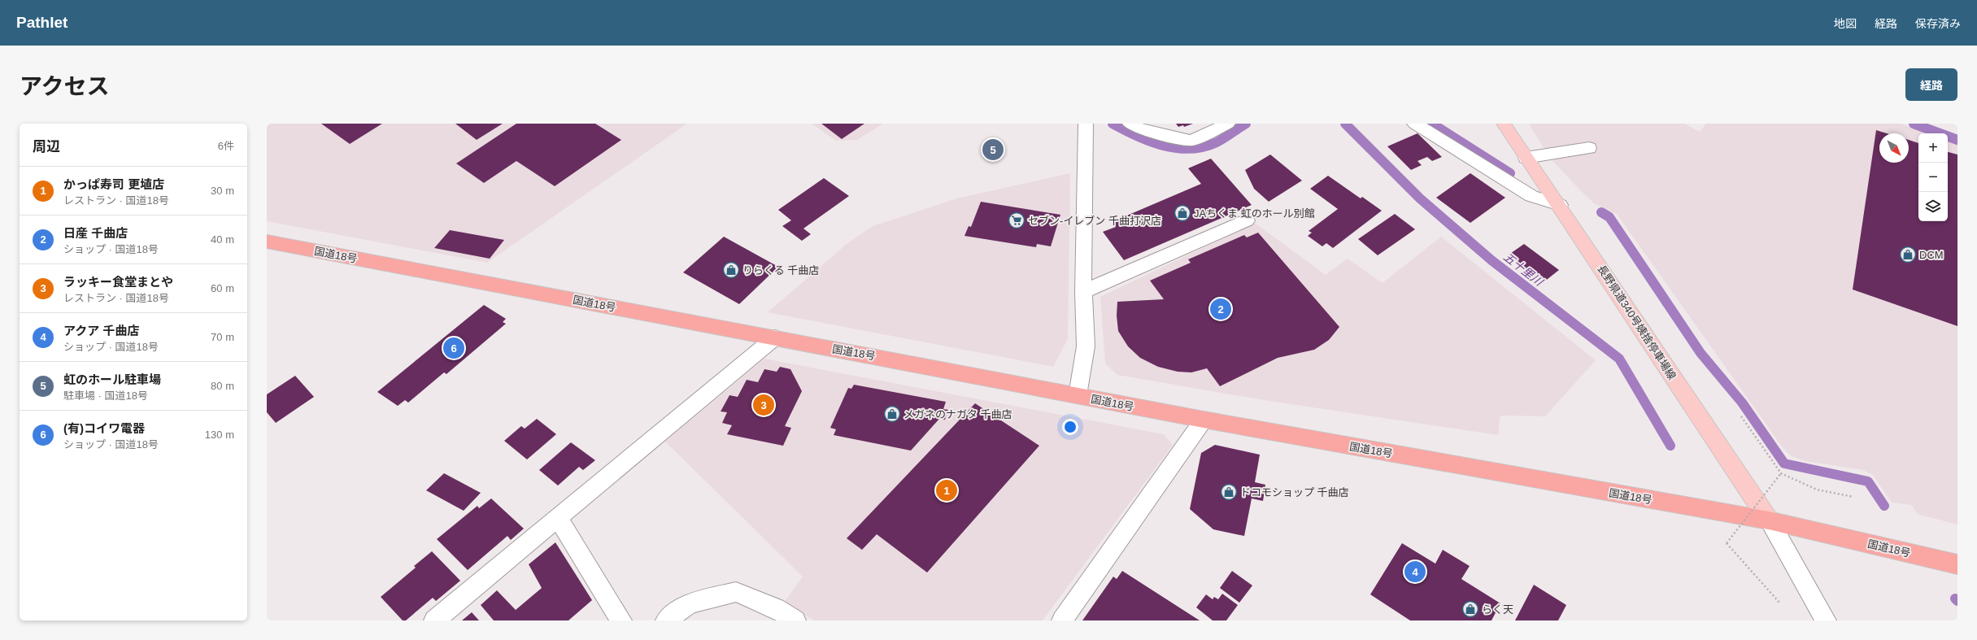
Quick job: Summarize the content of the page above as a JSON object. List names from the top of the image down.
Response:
{
  "streets": {
    "highway": ["国道18号"],
    "main road": ["長野県道340号姨捨停車場線"]
  },
  "crossings": [
    ["国道18号", "長野県道340号姨捨停車場線"]
  ],
  "water": ["五十里川"],
  "places": {
    "shop": [
      "JAちくま 虹のホール別館",
      "DCM",
      "りらくる 千曲店",
      "メガネのナガタ 千曲店",
      "ドコモショップ 千曲店",
      "らく天"
    ],
    "supermarket": ["セブン-イレブン 千曲打沢店"]
  },
  "north": "bottom right",
  "page": {
    "header": "Pathlet",
    "nav": ["地図", "経路", "保存済み"],
    "title": "アクセス",
    "buttons": "経路",
    "heading": ["周辺", "6件"],
    "map_buttons": ["+", "−"],
    "pins": [
      "5",
      "2",
      "6",
      "3",
      "1",
      "4"
    ],
    "list": [
      {
        "mark": "1",
        "name": "かっぱ寿司 更埴店",
        "note": "レストラン · 国道18号",
        "value": "30 m"
      },
      {
        "mark": "2",
        "name": "日産 千曲店",
        "note": "ショップ · 国道18号",
        "value": "40 m"
      },
      {
        "mark": "3",
        "name": "ラッキー食堂まとや",
        "note": "レストラン · 国道18号",
        "value": "60 m"
      },
      {
        "mark": "4",
        "name": "アクア 千曲店",
        "note": "ショップ · 国道18号",
        "value": "70 m"
      },
      {
        "mark": "5",
        "name": "虹のホール駐車場",
        "note": "駐車場 · 国道18号",
        "value": "80 m"
      },
      {
        "mark": "6",
        "name": "(有)コイワ電器",
        "note": "ショップ · 国道18号",
        "value": "130 m"
      }
    ]
  }
}
